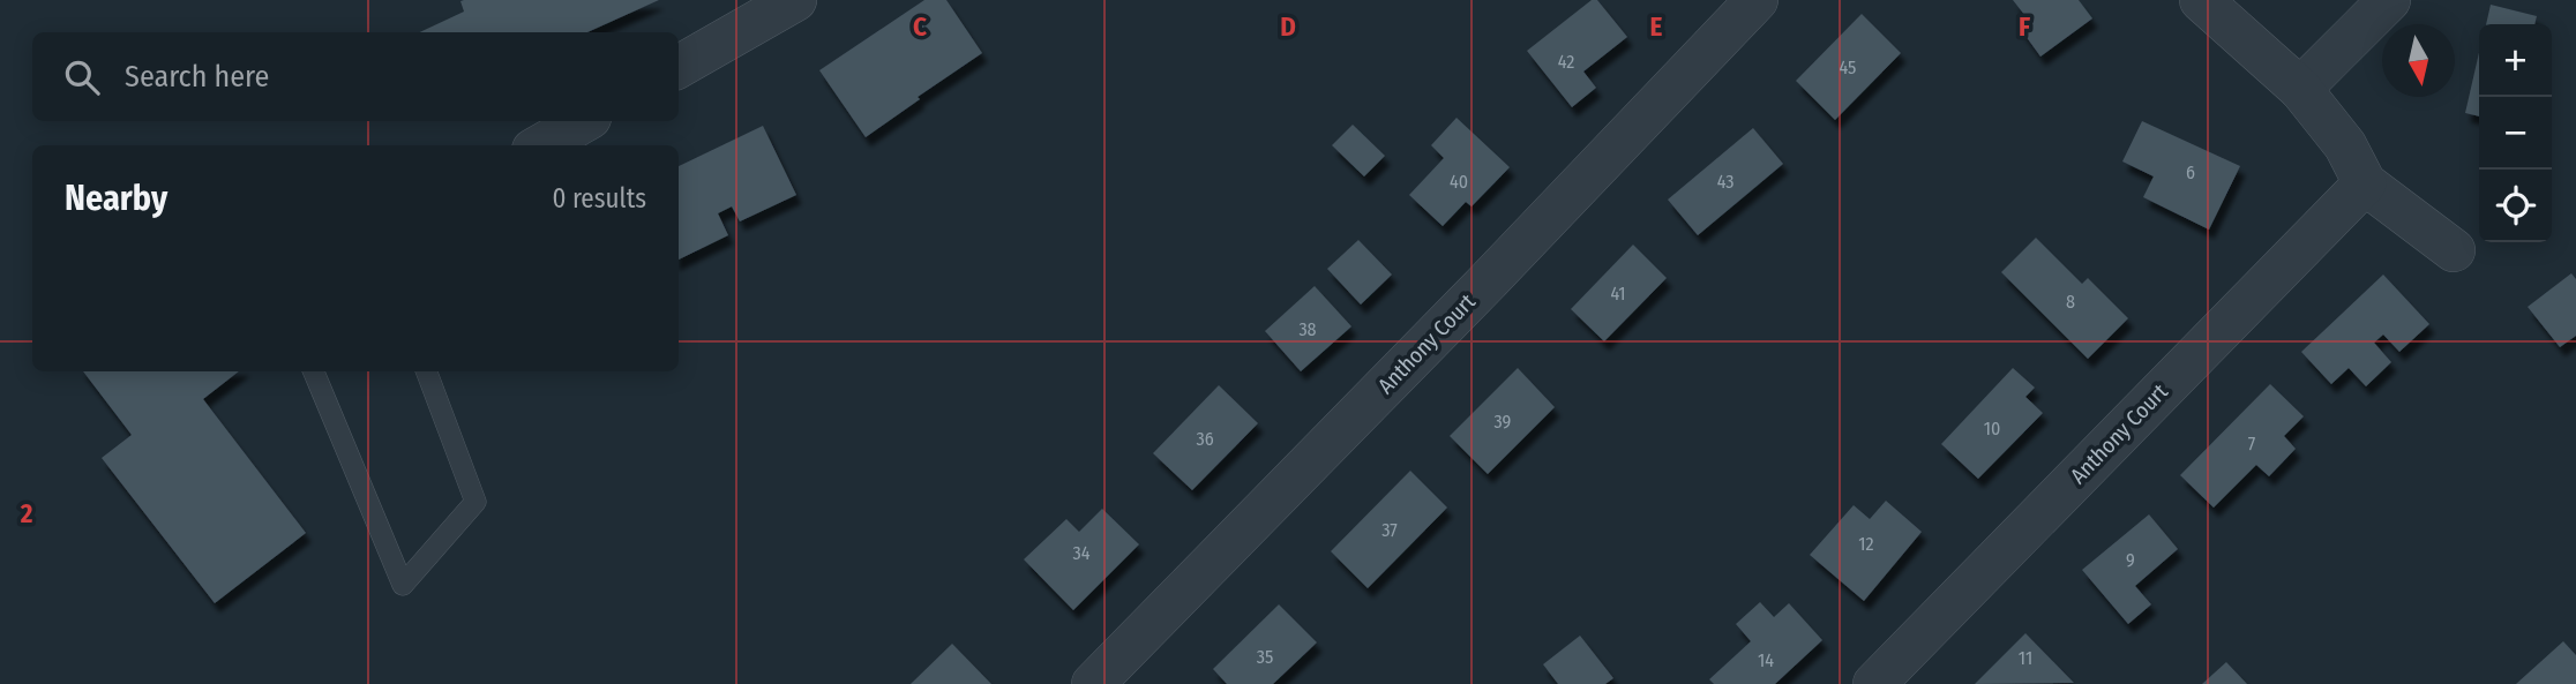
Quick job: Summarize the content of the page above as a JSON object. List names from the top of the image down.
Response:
{
  "streets": {
    "street": ["Anthony Court"]
  },
  "house_numbers": [
    "42",
    "45",
    "6",
    "40",
    "43",
    "41",
    "8",
    "38",
    "39",
    "10",
    "36",
    "7",
    "37",
    "12",
    "34",
    "9",
    "35",
    "11",
    "14"
  ],
  "north": "bottom",
  "page": {
    "map_buttons": ["+", "−"],
    "search": "Search here",
    "heading": ["Nearby", "0 results"]
  },
  "grid": {
    "columns": [
      "C",
      "D",
      "E",
      "F"
    ],
    "rows": ["2"]
  }
}
